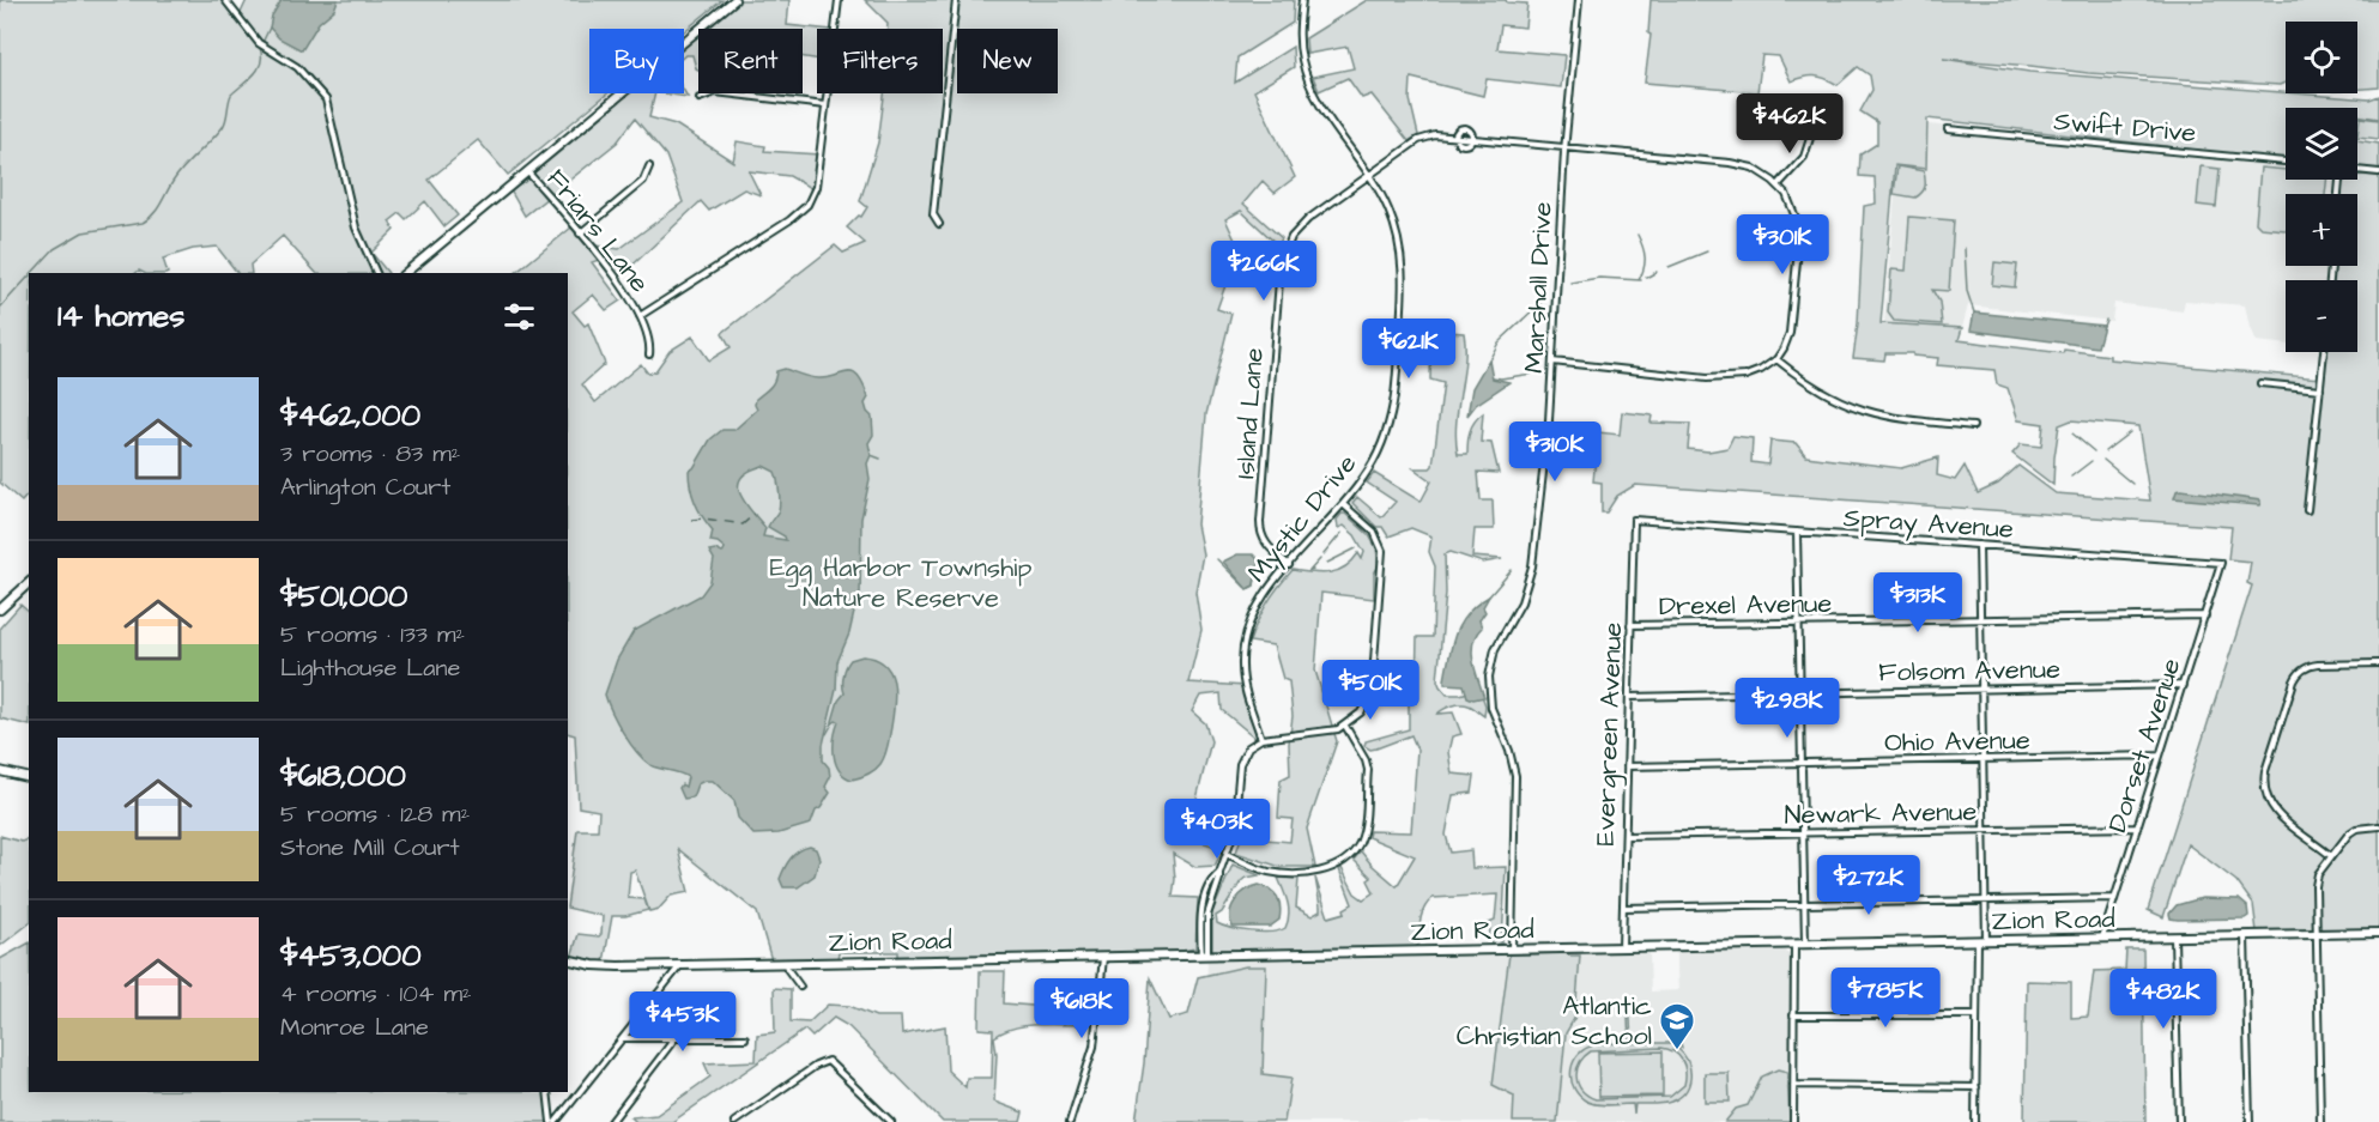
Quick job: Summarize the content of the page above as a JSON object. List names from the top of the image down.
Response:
{
  "streets": {
    "street": [
      "Swift Drive",
      "Friars Lane",
      "Marshall Drive",
      "Island Lane",
      "Mystic Drive",
      "Spray Avenue",
      "Drexel Avenue",
      "Folsom Avenue",
      "Evergreen Avenue",
      "Ohio Avenue",
      "Dorset Avenue",
      "Newark Avenue",
      "Zion Road"
    ]
  },
  "crossings": [
    ["Marshall Drive", "Island Lane"],
    ["Marshall Drive", "Zion Road"],
    ["Island Lane", "Mystic Drive"],
    ["Spray Avenue", "Evergreen Avenue"],
    ["Spray Avenue", "Dorset Avenue"],
    ["Drexel Avenue", "Evergreen Avenue"],
    ["Drexel Avenue", "Dorset Avenue"],
    ["Folsom Avenue", "Evergreen Avenue"],
    ["Folsom Avenue", "Dorset Avenue"],
    ["Evergreen Avenue", "Ohio Avenue"],
    ["Evergreen Avenue", "Newark Avenue"],
    ["Evergreen Avenue", "Zion Road"],
    ["Ohio Avenue", "Dorset Avenue"],
    ["Dorset Avenue", "Newark Avenue"],
    ["Dorset Avenue", "Zion Road"]
  ],
  "parks": ["Egg Harbor Township Nature Reserve"],
  "places": {
    "school or university": ["Atlantic Christian School"]
  },
  "page": {
    "map_buttons": ["+", "−"],
    "chip": [
      "Buy",
      "Rent",
      "Filters",
      "New"
    ],
    "price": [
      "$462K",
      "$301K",
      "$266K",
      "$621K",
      "$310K",
      "$313K",
      "$501K",
      "$298K",
      "$403K",
      "$272K",
      "$785K",
      "$482K",
      "$618K",
      "$453K"
    ],
    "heading": "14 homes",
    "list": [
      {
        "name": "$462,000",
        "note": "3 rooms · 83 m² · Arlington Court"
      },
      {
        "name": "$501,000",
        "note": "5 rooms · 133 m² · Lighthouse Lane"
      },
      {
        "name": "$618,000",
        "note": "5 rooms · 128 m² · Stone Mill Court"
      },
      {
        "name": "$453,000",
        "note": "4 rooms · 104 m² · Monroe Lane"
      }
    ]
  }
}
